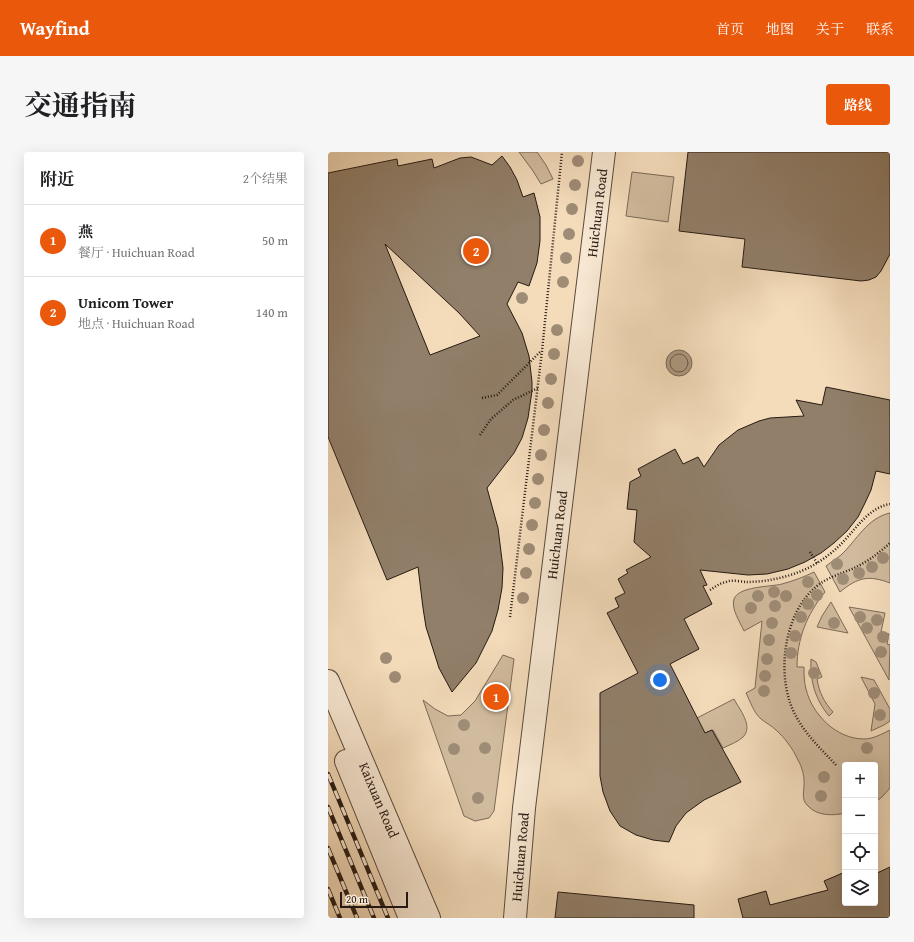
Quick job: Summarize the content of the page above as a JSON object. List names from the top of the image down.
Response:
{
  "streets": {
    "street": ["Huichuan Road", "Kaixuan Road"]
  },
  "scale_bar": "20 m",
  "page": {
    "header": "Wayfind",
    "nav": [
      "首页",
      "地图",
      "关于",
      "联系"
    ],
    "title": "交通指南",
    "buttons": "路线",
    "heading": ["附近", "2个结果"],
    "list": [
      {
        "mark": "1",
        "name": "燕",
        "note": "餐厅 · Huichuan Road",
        "value": "50 m"
      },
      {
        "mark": "2",
        "name": "Unicom Tower",
        "note": "地点 · Huichuan Road",
        "value": "140 m"
      }
    ],
    "pins": ["2", "1"],
    "map_buttons": ["+", "−"],
    "scale": "20 m"
  }
}
